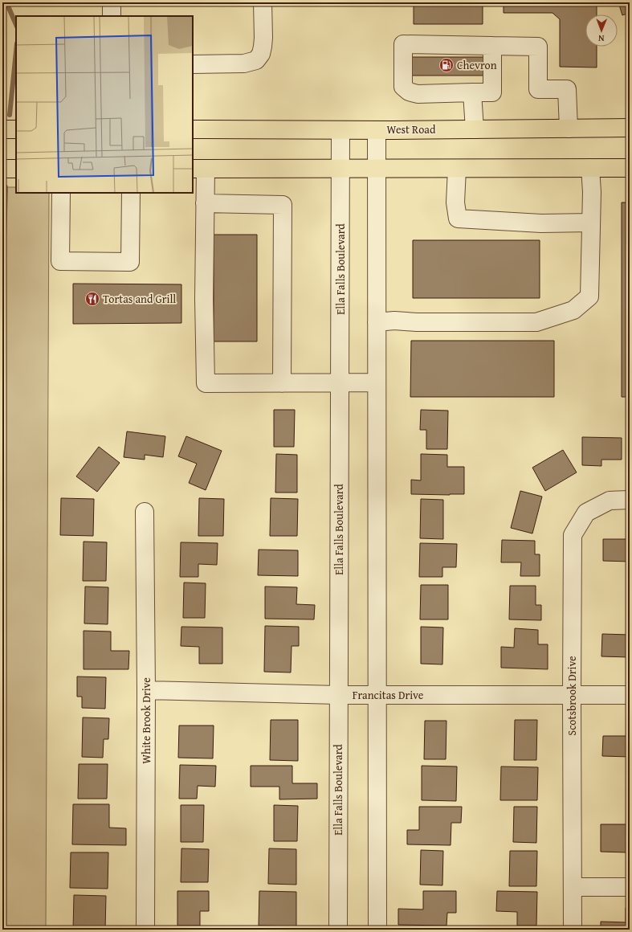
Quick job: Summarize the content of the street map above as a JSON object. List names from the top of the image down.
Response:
{
  "streets": {
    "main road": ["West Road"],
    "street": [
      "Ella Falls Boulevard",
      "Francitas Drive",
      "Scotsbrook Drive",
      "White Brook Drive"
    ]
  },
  "crossings": [
    ["West Road", "Ella Falls Boulevard"],
    ["Ella Falls Boulevard", "Francitas Drive"],
    ["Francitas Drive", "Scotsbrook Drive"],
    ["Francitas Drive", "White Brook Drive"]
  ],
  "places": {
    "fuel station": ["Chevron"],
    "restaurant": ["Tortas and Grill"]
  },
  "north": "bottom"
}
